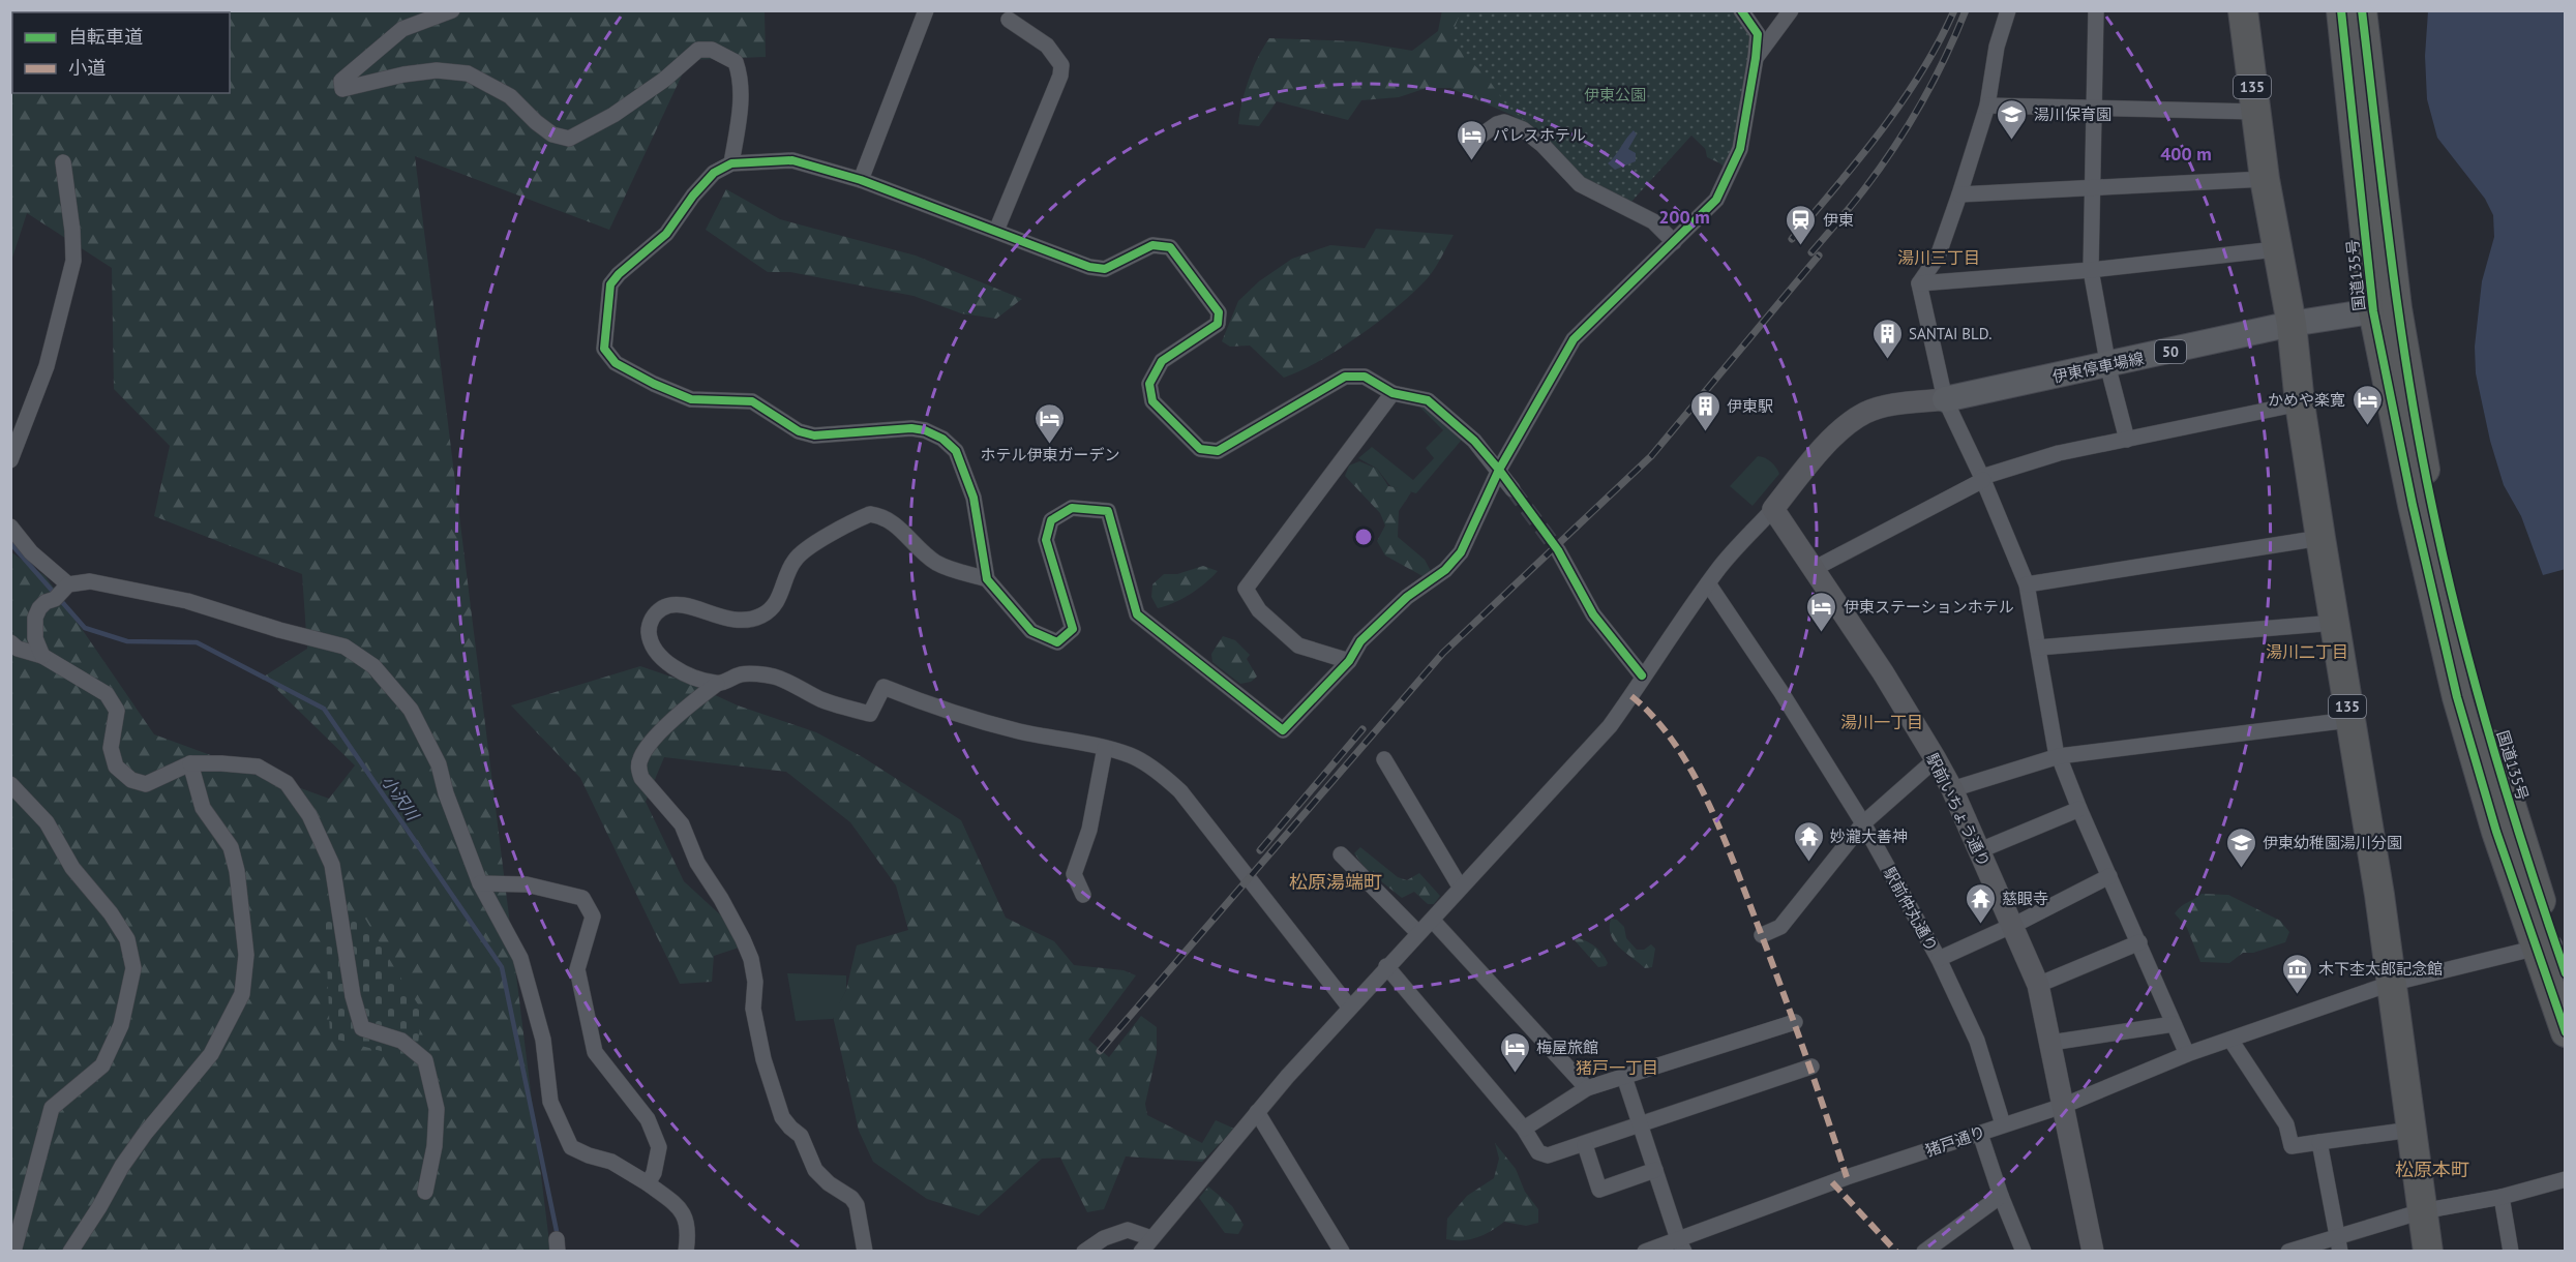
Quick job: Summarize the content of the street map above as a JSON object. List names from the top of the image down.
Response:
{
  "streets": {
    "highway": ["135", "国道135号"],
    "main road": ["50", "伊東停車場線"],
    "street": ["駅前いちょう通り", "駅前仲丸通り", "猪戸通り"]
  },
  "crossings": [
    ["135", "伊東停車場線"],
    ["135", "猪戸通り"],
    ["国道135号", "伊東停車場線"],
    ["国道135号", "猪戸通り"],
    ["駅前いちょう通り", "猪戸通り"],
    ["駅前仲丸通り", "猪戸通り"]
  ],
  "districts": [
    "湯川三丁目",
    "湯川二丁目",
    "湯川一丁目",
    "松原湯端町",
    "猪戸一丁目",
    "松原本町"
  ],
  "water": ["小沢川"],
  "parks": ["伊東公園"],
  "places": {
    "school or university": ["湯川保育園", "伊東幼稚園湯川分園"],
    "hotel": [
      "パレスホテル",
      "かめや楽寛",
      "ホテル伊東ガーデン",
      "伊東ステーションホテル",
      "梅屋旅館"
    ],
    "station": ["伊東"],
    "building": ["SANTAI BLD.", "伊東駅"],
    "temple": ["妙瀧大善神", "慈眼寺"],
    "museum": ["木下杢太郎記念館"]
  },
  "legend": ["自転車道", "小道"],
  "rings": ["400 m", "200 m"]
}
